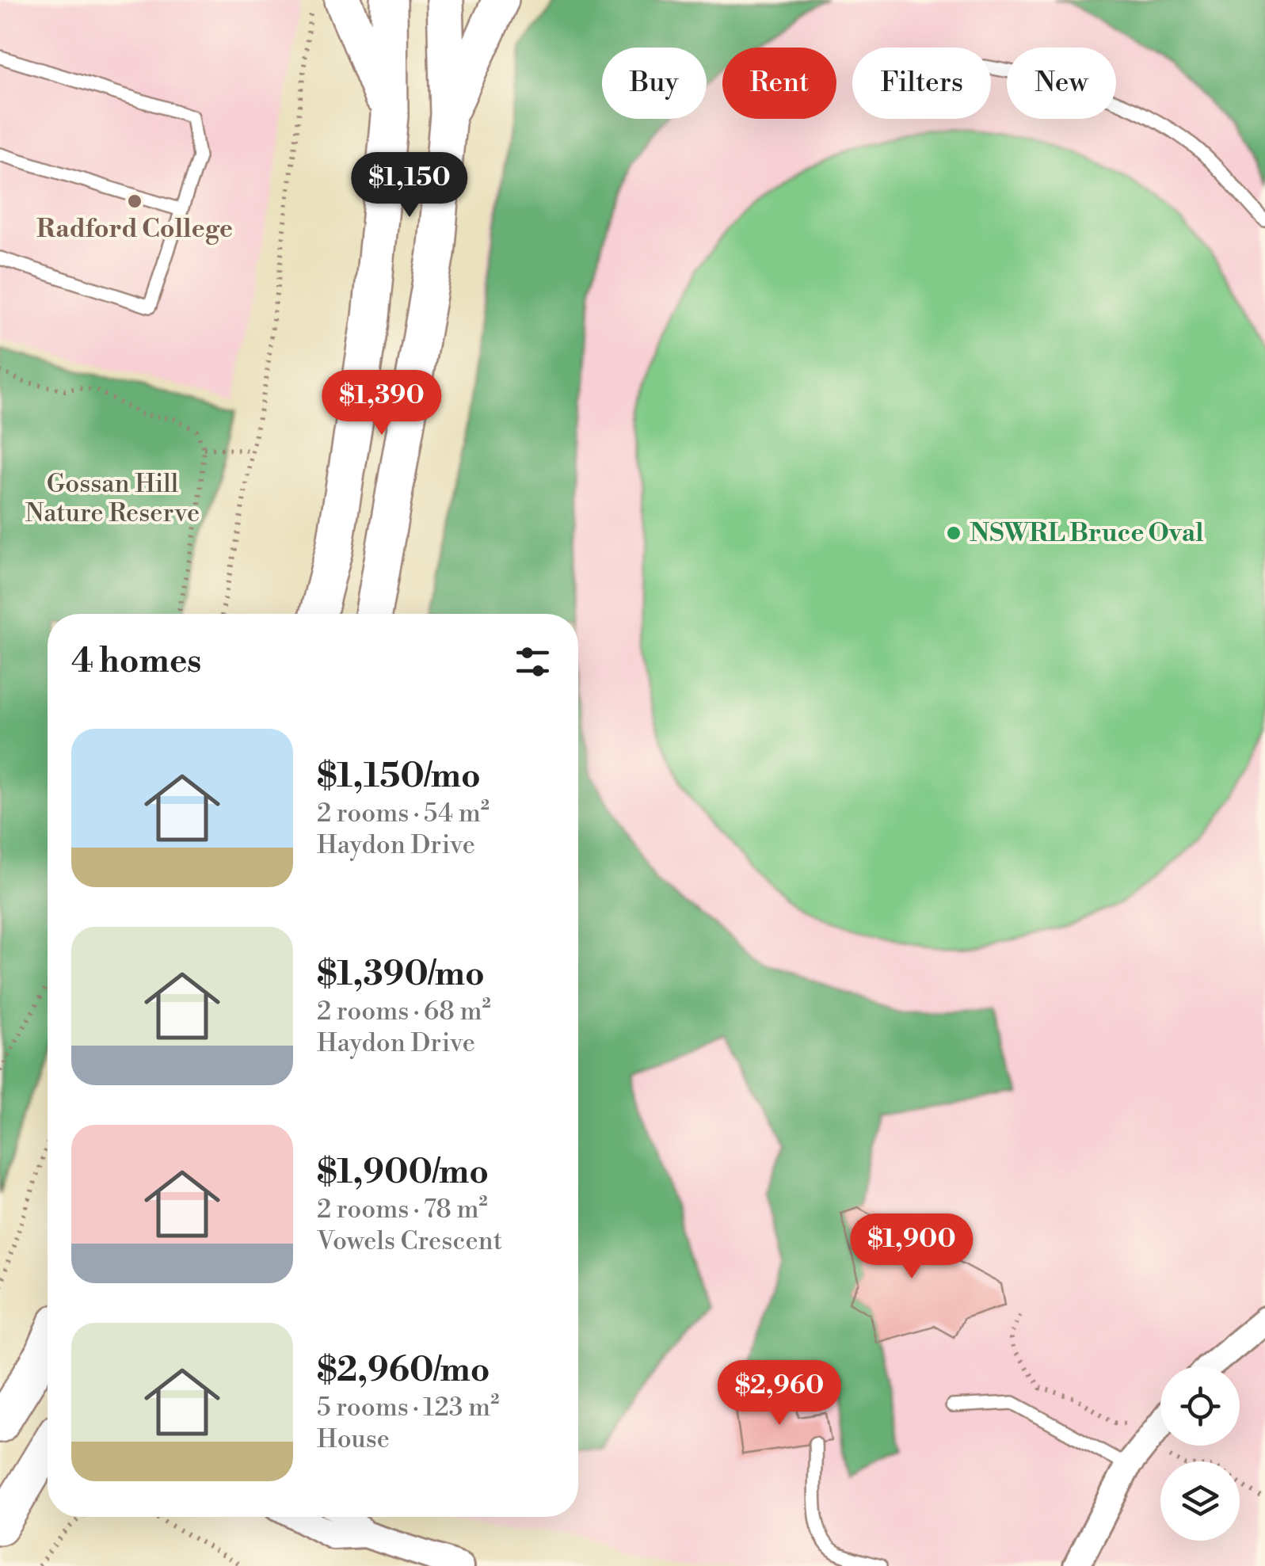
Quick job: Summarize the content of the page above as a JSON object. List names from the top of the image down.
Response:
{
  "parks": ["Gossan Hill Nature Reserve"],
  "places": ["Radford College", "NSWRL Bruce Oval"],
  "page": {
    "chip": [
      "Buy",
      "Rent",
      "Filters",
      "New"
    ],
    "price": [
      "$1,150",
      "$1,390",
      "$1,900",
      "$2,960"
    ],
    "heading": "4 homes",
    "list": [
      {
        "name": "$1,150/mo",
        "note": "2 rooms · 54 m² · Haydon Drive"
      },
      {
        "name": "$1,390/mo",
        "note": "2 rooms · 68 m² · Haydon Drive"
      },
      {
        "name": "$1,900/mo",
        "note": "2 rooms · 78 m² · Vowels Crescent"
      },
      {
        "name": "$2,960/mo",
        "note": "5 rooms · 123 m² · House"
      }
    ]
  }
}
